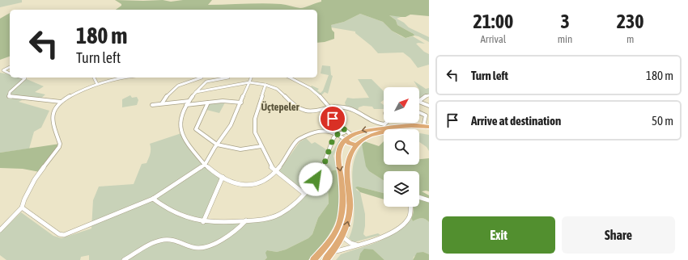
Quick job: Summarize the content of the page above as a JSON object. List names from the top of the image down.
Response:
{
  "districts": ["Üçtepeler"],
  "north": "top right",
  "page": {
    "eta": [
      "21:00",
      "Arrival",
      "3",
      "min",
      "230",
      "m"
    ],
    "turn": ["180 m", "Turn left"],
    "list": [
      {
        "name": "Turn left",
        "value": "180 m"
      },
      {
        "name": "Arrive at destination",
        "value": "50 m"
      }
    ],
    "buttons": ["Exit", "Share"]
  }
}
